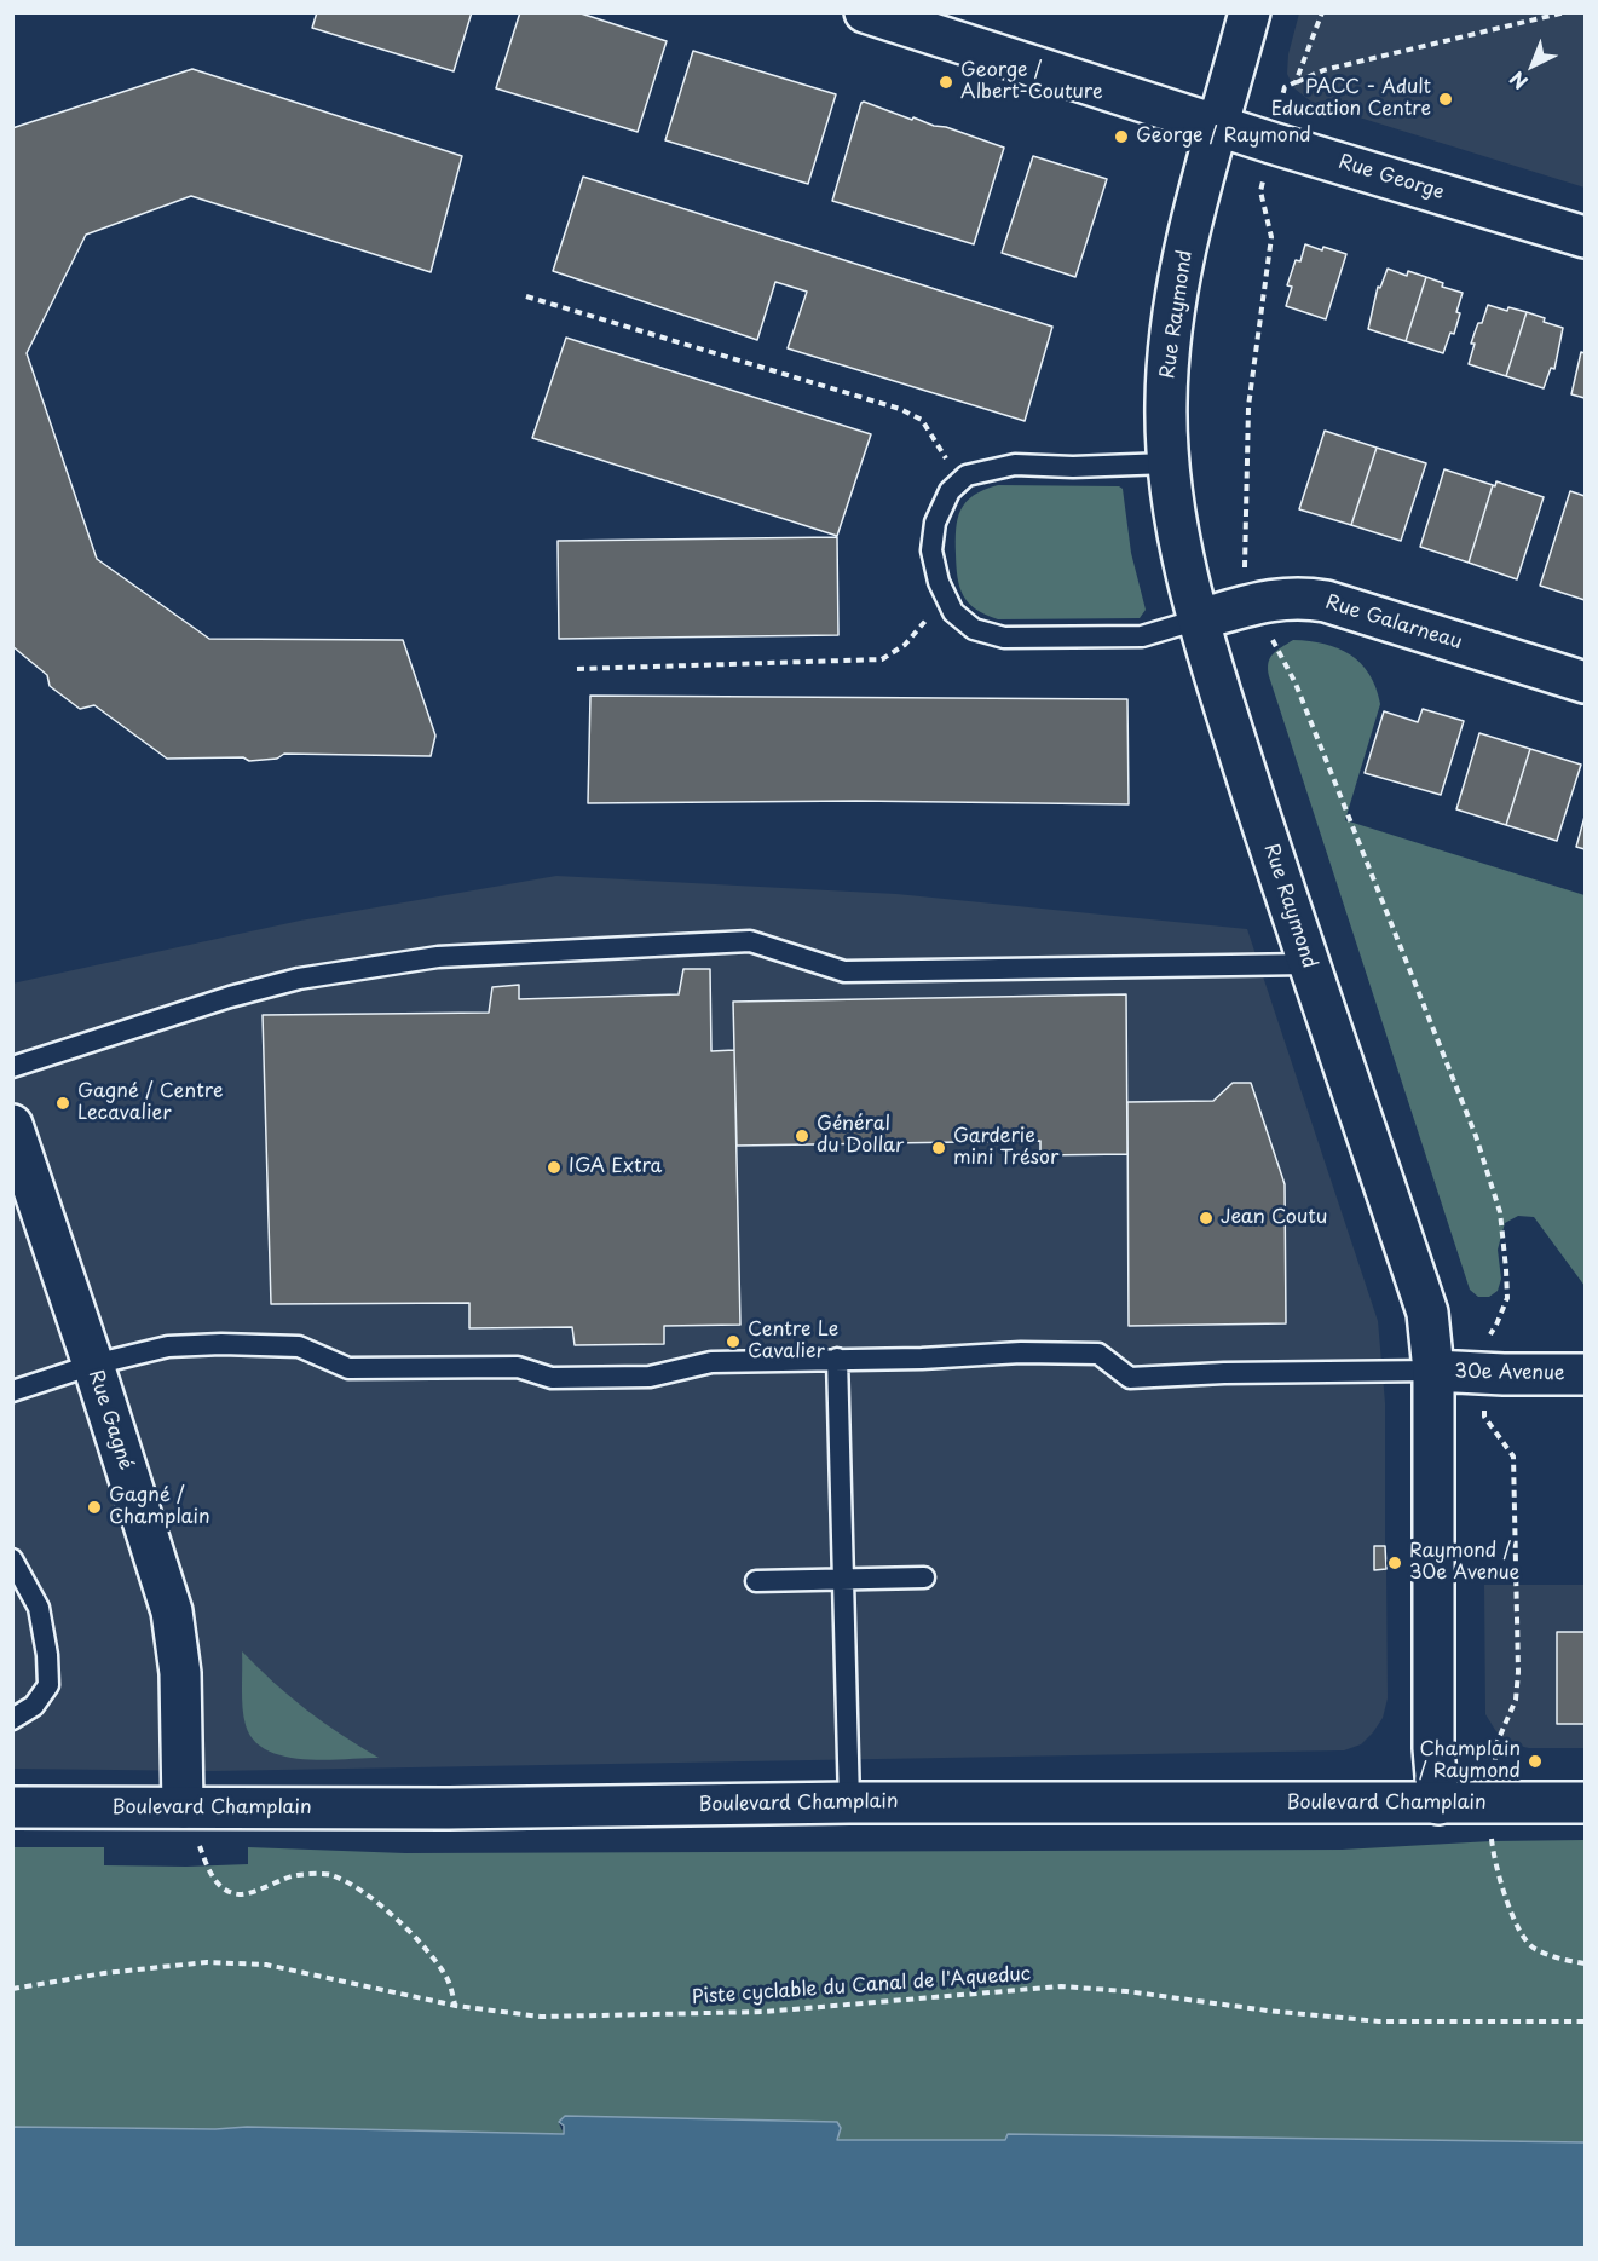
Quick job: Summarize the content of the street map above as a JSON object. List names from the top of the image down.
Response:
{
  "streets": {
    "street": [
      "Rue George",
      "Rue Raymond",
      "Rue Galarneau",
      "30e Avenue",
      "Rue Gagné",
      "Boulevard Champlain"
    ],
    "path": ["Piste cyclable du Canal de l'Aqueduc"]
  },
  "crossings": [
    ["Rue George", "Rue Raymond"],
    ["Rue Raymond", "Rue Galarneau"],
    ["Rue Raymond", "30e Avenue"],
    ["Rue Raymond", "Boulevard Champlain"],
    ["Rue Gagné", "Boulevard Champlain"]
  ],
  "places": [
    "George / Albert-Couture",
    "PACC - Adult Education Centre",
    "George / Raymond",
    "Gagné / Centre Lecavalier",
    "Général du Dollar",
    "Garderie mini Trésor",
    "IGA Extra",
    "Jean Coutu",
    "Centre Le Cavalier",
    "Gagné / Champlain",
    "Raymond / 30e Avenue",
    "Champlain / Raymond"
  ],
  "north": "bottom left"
}
